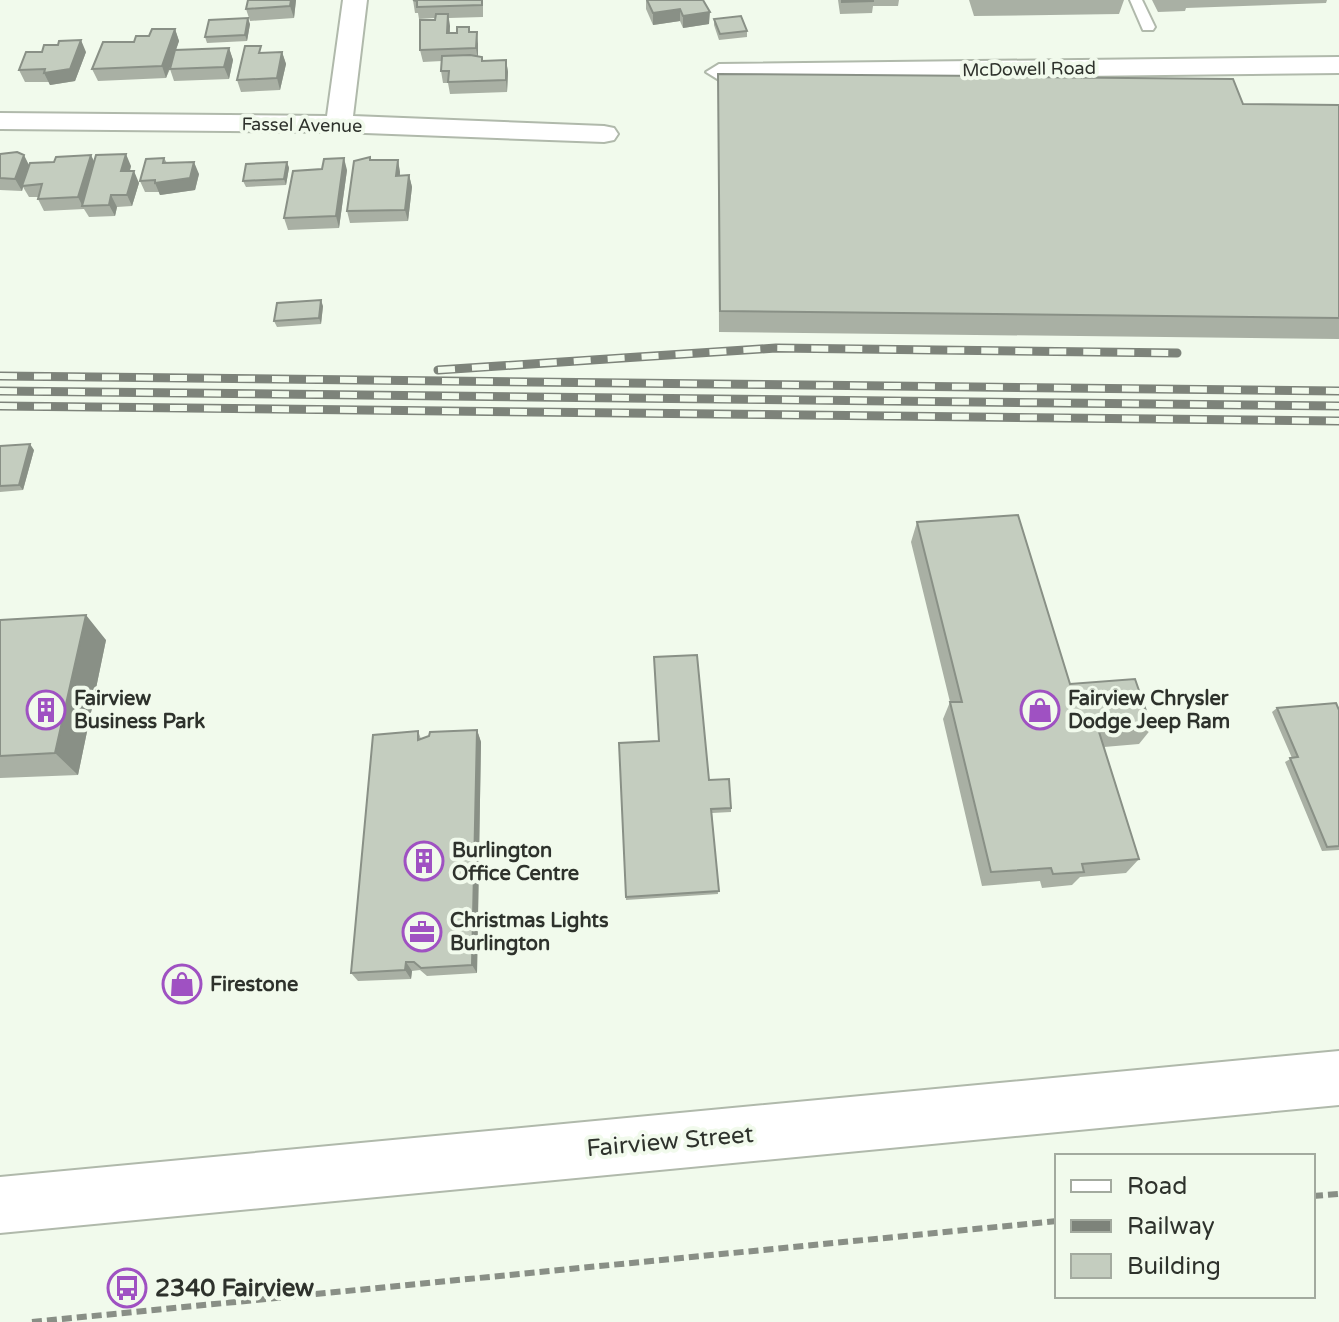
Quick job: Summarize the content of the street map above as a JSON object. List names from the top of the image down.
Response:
{
  "streets": {
    "main road": ["Fairview Street"],
    "street": ["McDowell Road", "Fassel Avenue"]
  },
  "places": {
    "building": ["Fairview Business Park", "Burlington Office Centre"],
    "shop": ["Fairview Chrysler Dodge Jeep Ram", "Firestone"],
    "office": ["Christmas Lights Burlington"],
    "bus stop": ["2340 Fairview"]
  },
  "legend": ["Road", "Railway", "Building"]
}
